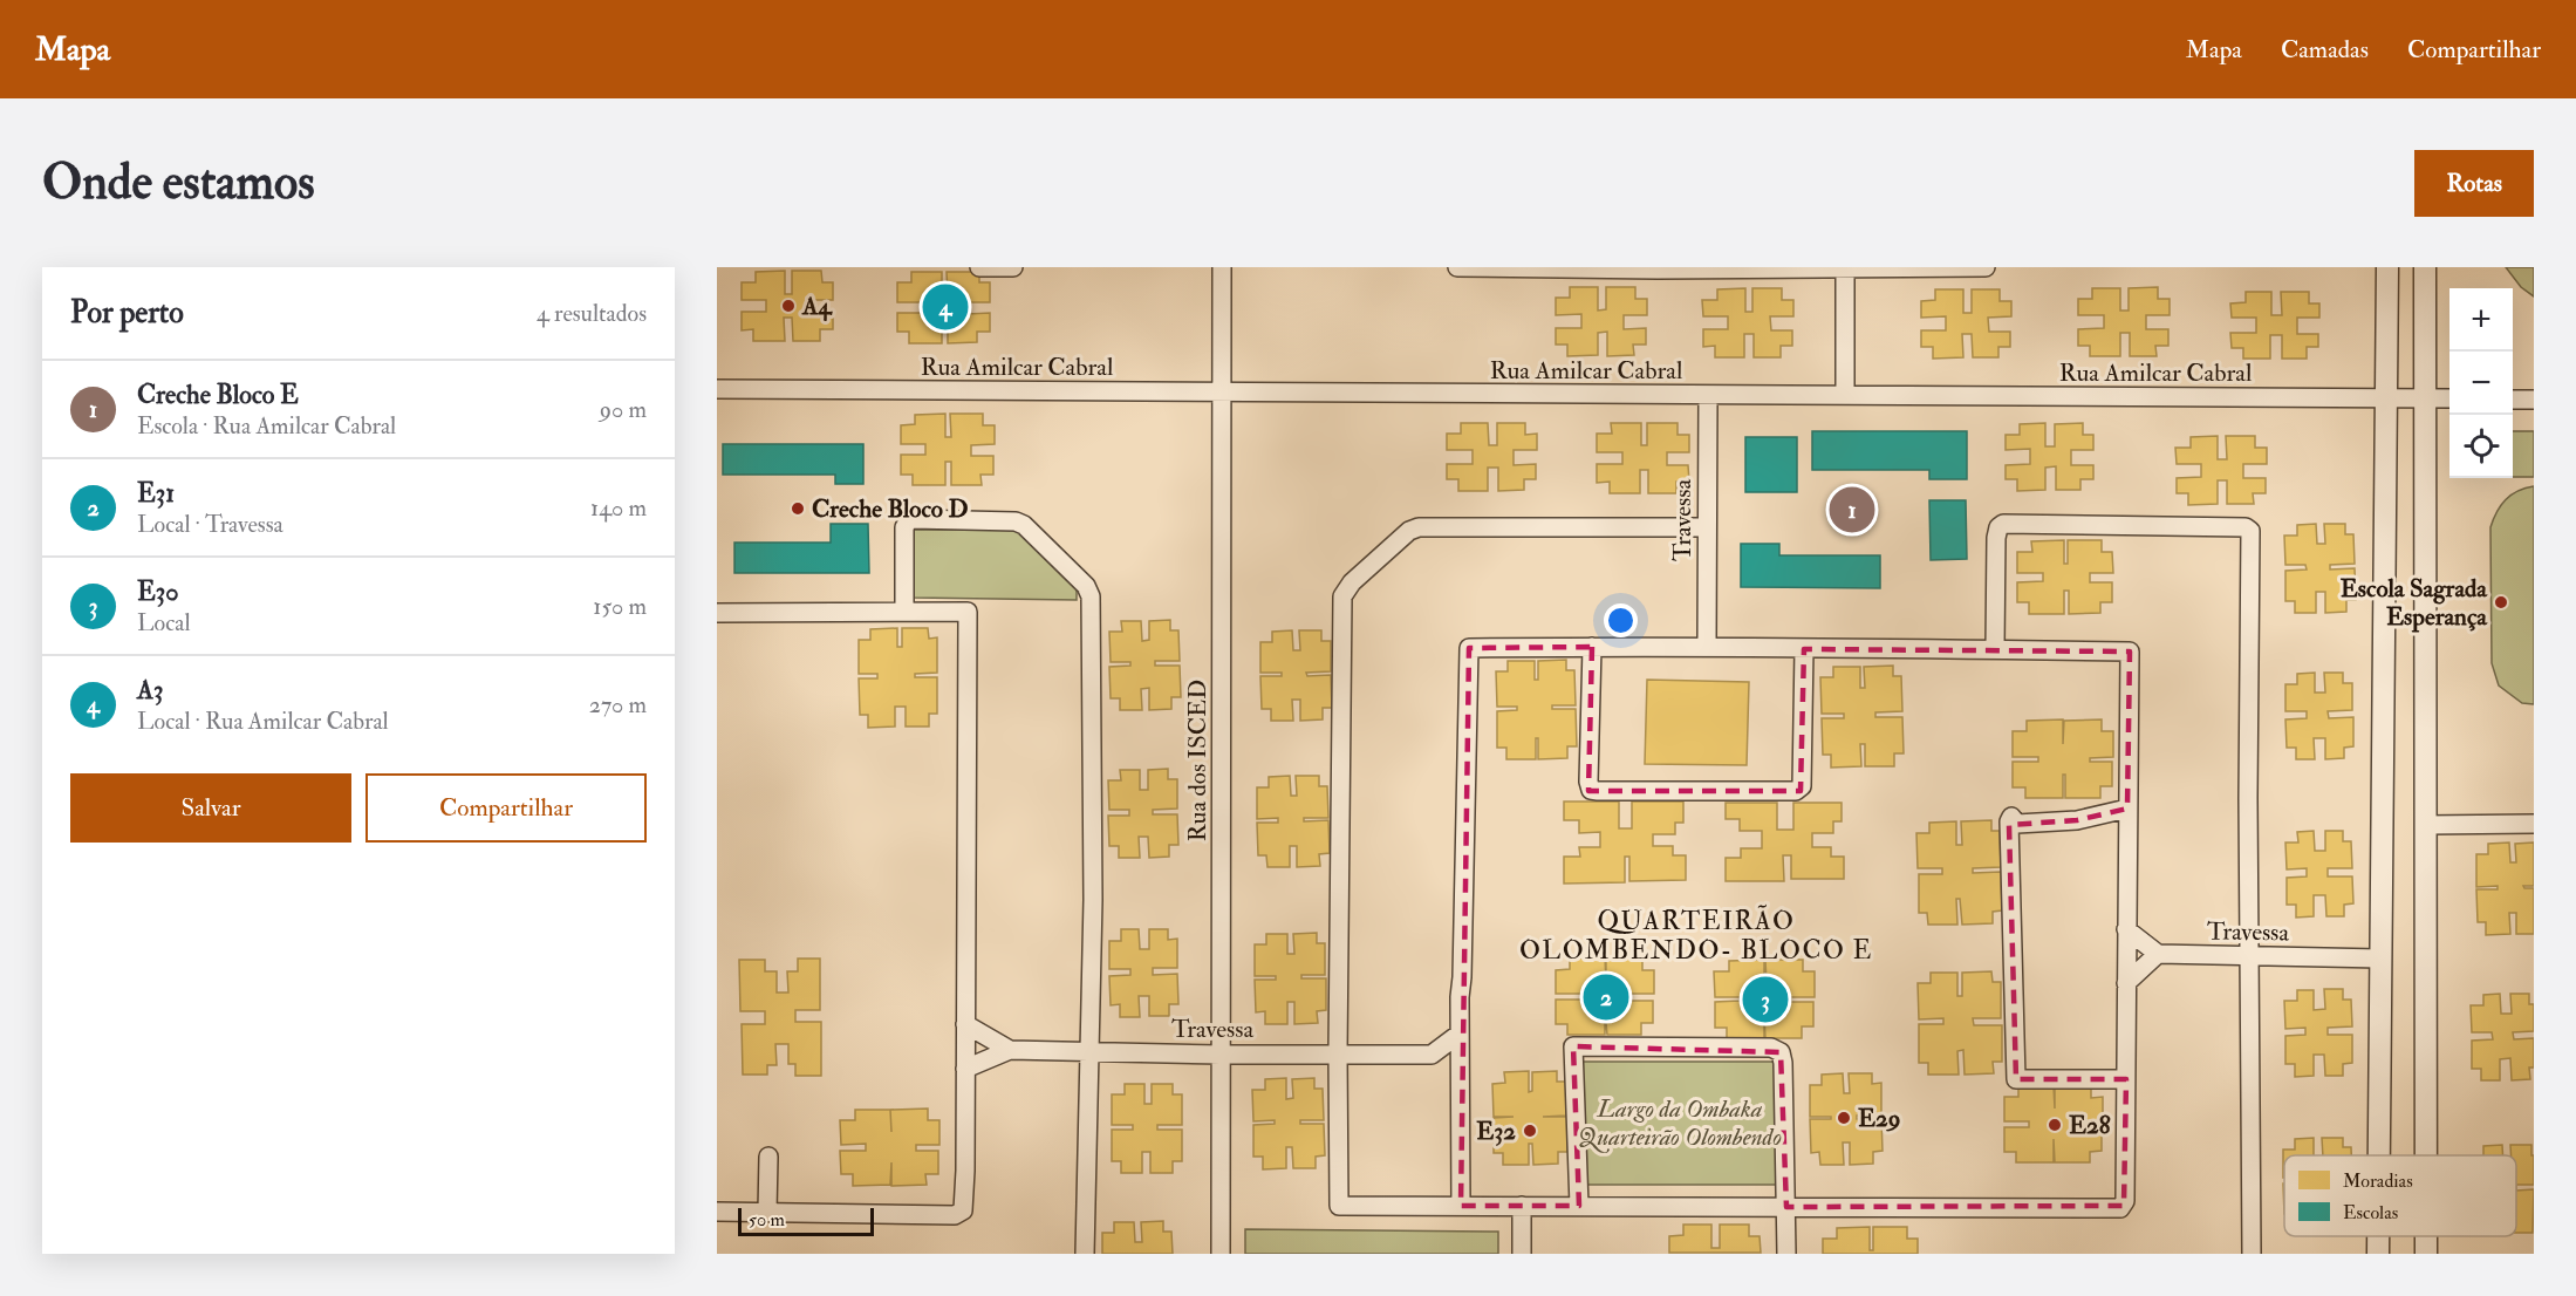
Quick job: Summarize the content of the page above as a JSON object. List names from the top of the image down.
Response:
{
  "streets": {
    "street": ["Rua Amilcar Cabral", "Travessa", "Rua dos ISCED"]
  },
  "crossings": [
    ["Rua Amilcar Cabral", "Travessa"],
    ["Rua Amilcar Cabral", "Rua dos ISCED"],
    ["Travessa", "Rua dos ISCED"]
  ],
  "districts": ["QUARTEIRÃO OLOMBENDO- BLOCO E"],
  "parks": ["Largo da Ombaka Quarteirão Olombendo"],
  "places": [
    "A4",
    "Creche Bloco D",
    "Escola Sagrada Esperança",
    "E29",
    "E28",
    "E32"
  ],
  "legend": ["Moradias", "Escolas"],
  "scale_bar": "50 m",
  "page": {
    "header": "Mapa",
    "nav": ["Mapa", "Camadas", "Compartilhar"],
    "buttons": [
      "Rotas",
      ["Salvar", "Compartilhar"]
    ],
    "title": "Onde estamos",
    "heading": ["Por perto", "4 resultados"],
    "pins": [
      "4",
      "1",
      "2",
      "3"
    ],
    "map_buttons": ["+", "−"],
    "list": [
      {
        "mark": "1",
        "name": "Creche Bloco E",
        "note": "Escola · Rua Amilcar Cabral",
        "value": "90 m"
      },
      {
        "mark": "2",
        "name": "E31",
        "note": "Local · Travessa",
        "value": "140 m"
      },
      {
        "mark": "3",
        "name": "E30",
        "note": "Local",
        "value": "150 m"
      },
      {
        "mark": "4",
        "name": "A3",
        "note": "Local · Rua Amilcar Cabral",
        "value": "270 m"
      }
    ],
    "scale": "50 m"
  }
}
